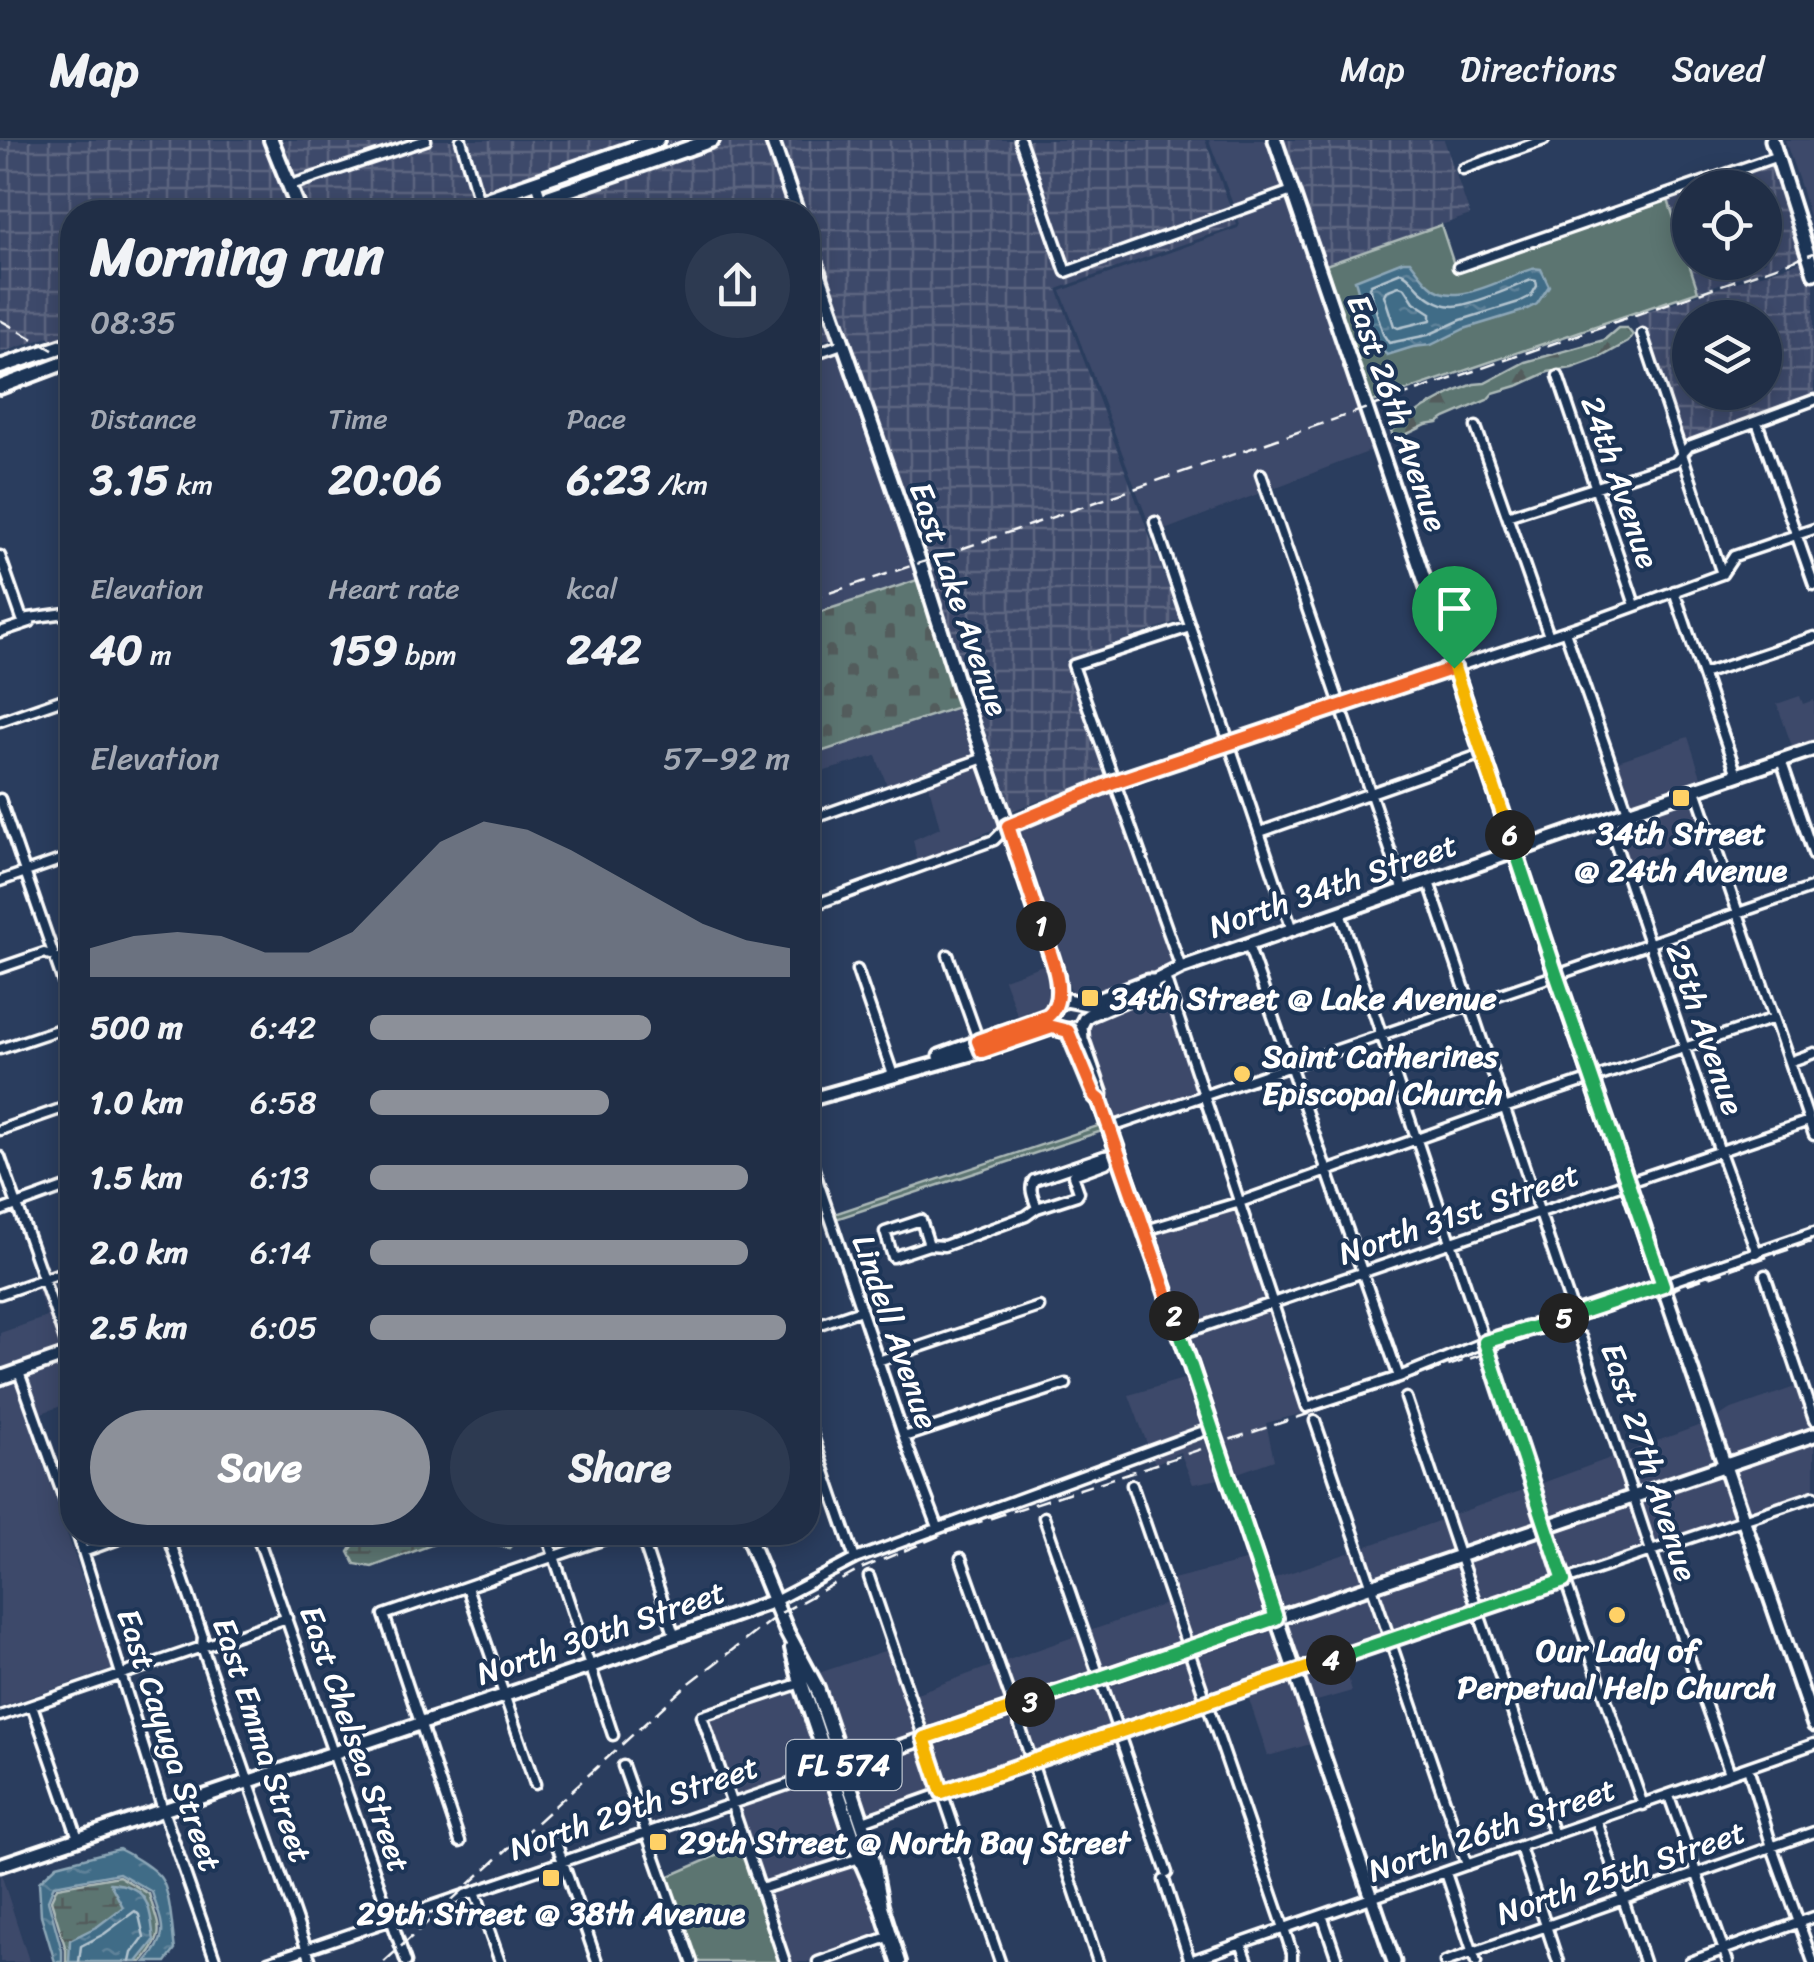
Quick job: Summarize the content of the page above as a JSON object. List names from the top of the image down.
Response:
{
  "streets": {
    "main road": ["FL 574"],
    "street": [
      "East 26th Avenue",
      "24th Avenue",
      "East Lake Avenue",
      "North 34th Street",
      "25th Avenue",
      "North 31st Street",
      "Lindell Avenue",
      "East 27th Avenue",
      "North 30th Street",
      "East Chelsea Street",
      "East Cayuga Street",
      "East Emma Street",
      "North 29th Street",
      "North 26th Street",
      "North 25th Street"
    ]
  },
  "crossings": [
    ["East 26th Avenue", "North 34th Street"],
    ["East 26th Avenue", "North 31st Street"],
    ["East 26th Avenue", "North 29th Street"],
    ["East Lake Avenue", "North 34th Street"],
    ["North 34th Street", "25th Avenue"],
    ["North 34th Street", "East 27th Avenue"],
    ["25th Avenue", "North 31st Street"],
    ["North 31st Street", "East 27th Avenue"],
    ["Lindell Avenue", "North 30th Street"],
    ["East 27th Avenue", "North 29th Street"],
    ["East 27th Avenue", "North 26th Street"],
    ["North 30th Street", "East Chelsea Street"],
    ["North 30th Street", "East Cayuga Street"],
    ["North 30th Street", "East Emma Street"],
    ["North 30th Street", "FL 574"],
    ["East Chelsea Street", "North 29th Street"],
    ["East Emma Street", "North 29th Street"],
    ["FL 574", "North 29th Street"]
  ],
  "places": {
    "transit": [
      "34th Street @ 24th Avenue",
      "34th Street @ Lake Avenue",
      "29th Street @ North Bay Street",
      "29th Street @ 38th Avenue"
    ],
    "other": ["Saint Catherines Episcopal Church", "Our Lady of Perpetual Help Church"]
  },
  "page": {
    "header": "Map",
    "nav": ["Map", "Directions", "Saved"],
    "heading": ["Morning run", "08:35"],
    "stats": [
      ["Distance", "3.15 km"],
      ["Time", "20:06"],
      ["Pace", "6:23 /km"],
      ["Elevation", "40 m"],
      ["Heart rate", "159 bpm"],
      ["kcal", "242"]
    ],
    "chart": ["Elevation", "57–92 m"],
    "pins": [
      "6",
      "1",
      "2",
      "5",
      "4",
      "3"
    ],
    "list": [
      {
        "name": "500 m",
        "note": "6:42"
      },
      {
        "name": "1.0 km",
        "note": "6:58"
      },
      {
        "name": "1.5 km",
        "note": "6:13"
      },
      {
        "name": "2.0 km",
        "note": "6:14"
      },
      {
        "name": "2.5 km",
        "note": "6:05"
      }
    ],
    "buttons": ["Save", "Share"]
  }
}
